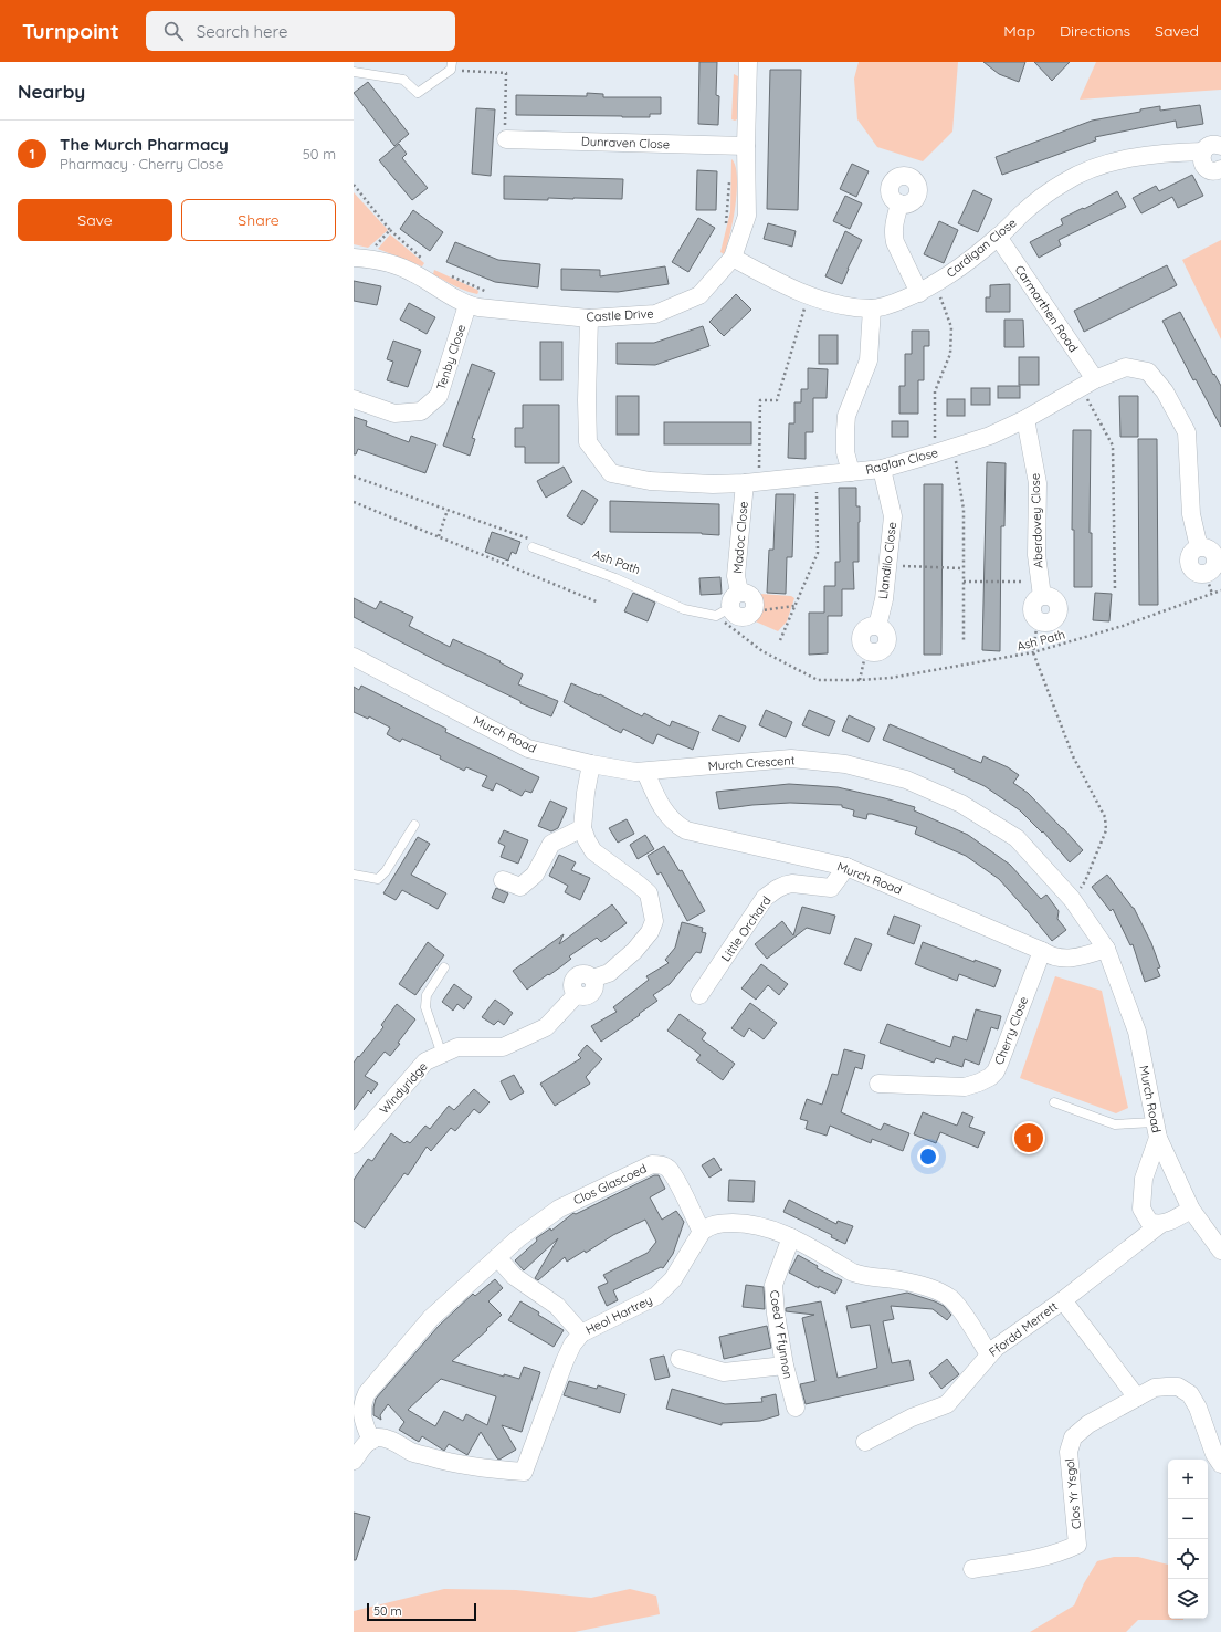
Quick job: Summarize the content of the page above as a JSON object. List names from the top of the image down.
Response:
{
  "streets": {
    "street": [
      "Dunraven Close",
      "Cardigan Close",
      "Carmarthen Road",
      "Castle Drive",
      "Tenby Close",
      "Raglan Close",
      "Aberdovey Close",
      "Madoc Close",
      "Llandilo Close",
      "Murch Road",
      "Murch Crescent",
      "Little Orchard",
      "Cherry Close",
      "Windyridge",
      "Clos Glascoed",
      "Heol Hartrey",
      "Ffordd Merrett",
      "Coed Y Ffynnon",
      "Clos Yr Ysgol"
    ],
    "path": ["Ash Path"]
  },
  "crossings": [
    ["Dunraven Close", "Castle Drive"],
    ["Cardigan Close", "Carmarthen Road"],
    ["Cardigan Close", "Castle Drive"],
    ["Carmarthen Road", "Raglan Close"],
    ["Castle Drive", "Tenby Close"],
    ["Castle Drive", "Raglan Close"],
    ["Raglan Close", "Aberdovey Close"],
    ["Raglan Close", "Madoc Close"],
    ["Raglan Close", "Llandilo Close"],
    ["Madoc Close", "Ash Path"],
    ["Murch Road", "Murch Crescent"],
    ["Murch Road", "Little Orchard"],
    ["Murch Road", "Cherry Close"],
    ["Murch Road", "Ffordd Merrett"],
    ["Clos Glascoed", "Heol Hartrey"]
  ],
  "scale_bar": "50 m",
  "page": {
    "header": "Turnpoint",
    "search": "Search here",
    "nav": ["Map", "Directions", "Saved"],
    "heading": "Nearby",
    "list": [
      {
        "mark": "1",
        "name": "The Murch Pharmacy",
        "note": "Pharmacy · Cherry Close",
        "value": "50 m"
      }
    ],
    "buttons": ["Save", "Share"],
    "pins": "1",
    "map_buttons": ["+", "−"],
    "scale": "50 m"
  }
}
